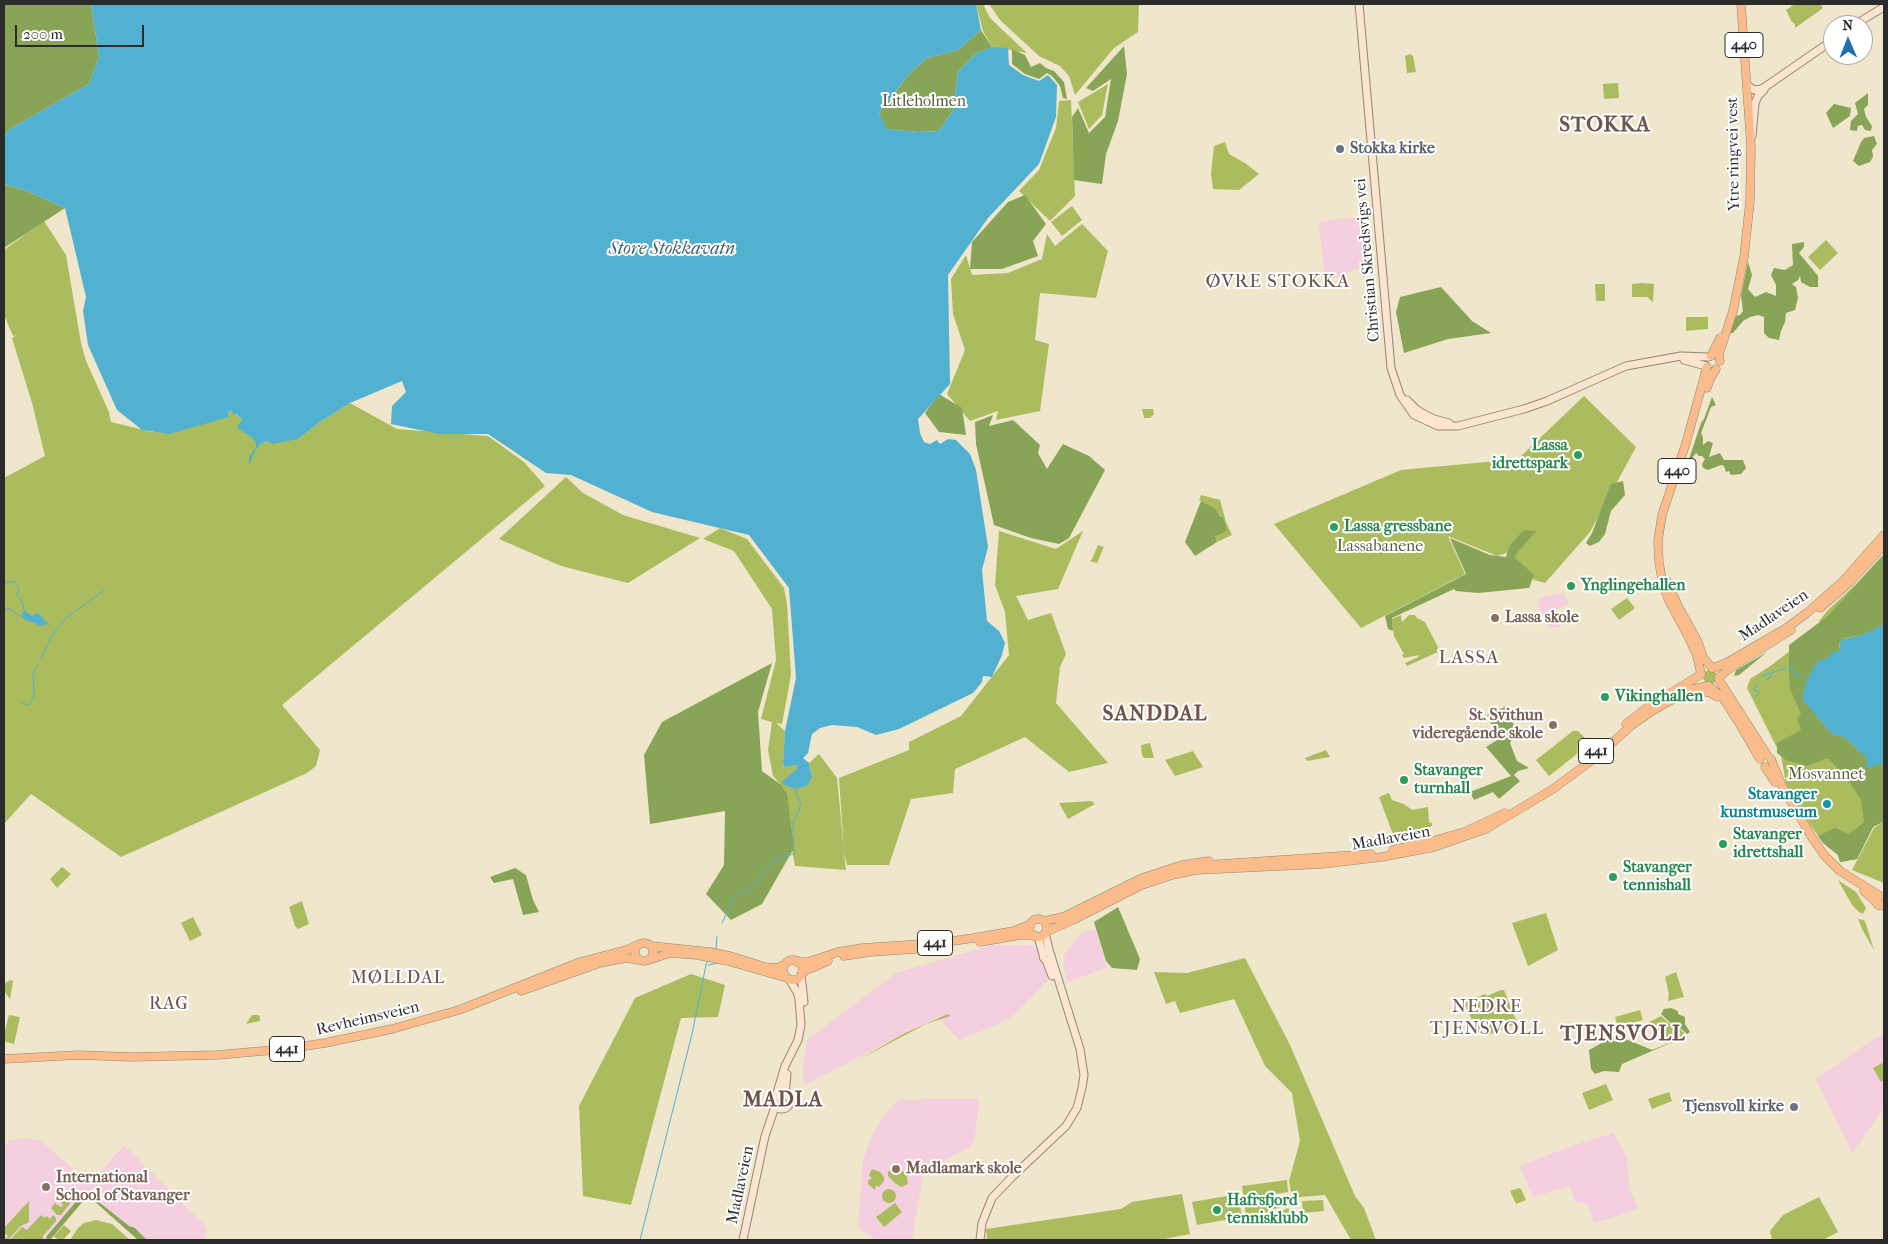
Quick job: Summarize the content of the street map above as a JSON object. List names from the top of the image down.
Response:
{
  "streets": {
    "main road": [
      "440",
      "Ytre ringvei vest",
      "Christian Skredsvigs vei",
      "Madlaveien",
      "441",
      "Revheimsveien"
    ]
  },
  "crossings": [
    ["440", "Ytre ringvei vest"],
    ["440", "Madlaveien"],
    ["440", "441"],
    ["Madlaveien", "441"],
    ["441", "Revheimsveien"]
  ],
  "districts": [
    "STOKKA",
    "ØVRE STOKKA",
    "LASSA",
    "SANDDAL",
    "MØLLDAL",
    "RAG",
    "NEDRE TJENSVOLL",
    "TJENSVOLL",
    "MADLA"
  ],
  "water": ["Store Stokkavatn"],
  "parks": ["Litleholmen", "Lassabanene", "Mosvannet"],
  "places": [
    "Stokka kirke",
    "Lassa idrettspark",
    "Lassa gressbane",
    "Ynglingehallen",
    "Lassa skole",
    "Vikinghallen",
    "St. Svithun videregående skole",
    "Stavanger turnhall",
    "Stavanger kunstmuseum",
    "Stavanger idrettshall",
    "Stavanger tennishall",
    "Tjensvoll kirke",
    "Madlamark skole",
    "International School of Stavanger",
    "Hafrsfjord tennisklubb"
  ],
  "scale_bar": "200 m",
  "north": "top"
}
